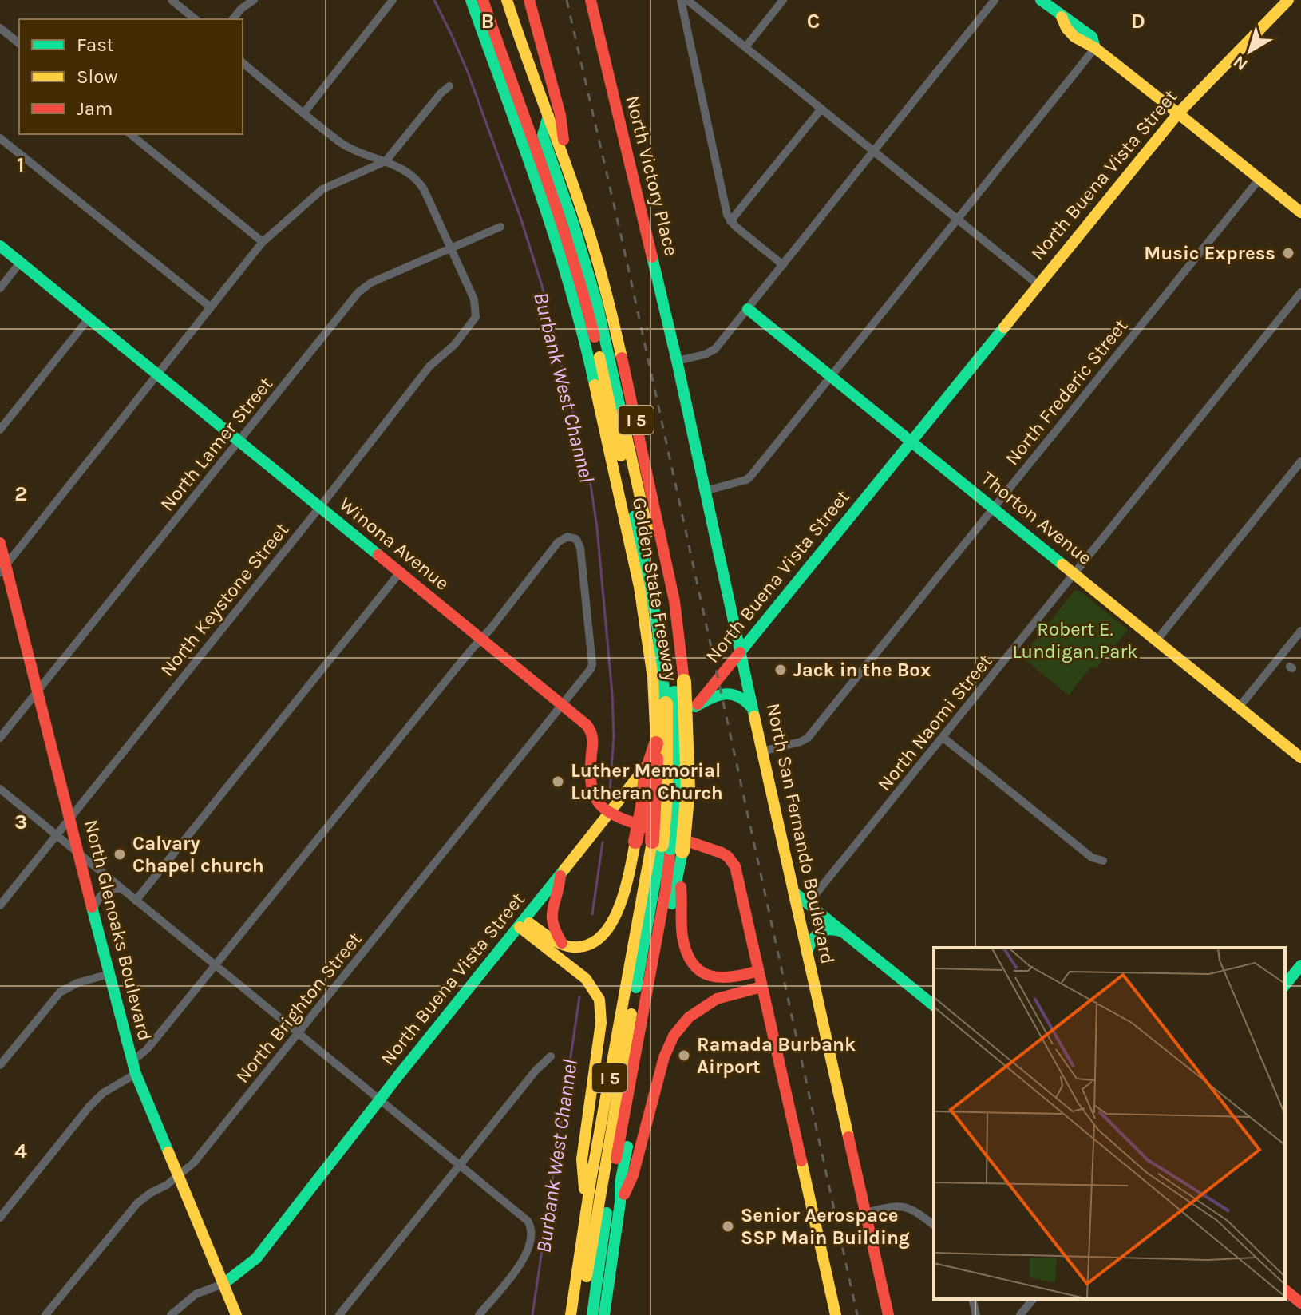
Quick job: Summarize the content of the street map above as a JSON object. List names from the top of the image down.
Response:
{
  "streets": {
    "main road": [
      "North Buena Vista Street",
      "North Victory Place",
      "I 5",
      "Thorton Avenue",
      "Winona Avenue",
      "Golden State Freeway",
      "North San Fernando Boulevard",
      "North Glenoaks Boulevard"
    ],
    "street": [
      "North Frederic Street",
      "North Lamer Street",
      "North Keystone Street",
      "North Naomi Street",
      "North Brighton Street"
    ]
  },
  "crossings": [
    ["North Buena Vista Street", "Thorton Avenue"],
    ["North Buena Vista Street", "Winona Avenue"],
    ["North Buena Vista Street", "North San Fernando Boulevard"],
    ["North Buena Vista Street", "North Glenoaks Boulevard"],
    ["North Victory Place", "North San Fernando Boulevard"],
    ["North Frederic Street", "Thorton Avenue"],
    ["North Frederic Street", "North San Fernando Boulevard"],
    ["North Lamer Street", "Winona Avenue"],
    ["North Lamer Street", "North Keystone Street"],
    ["North Lamer Street", "North Glenoaks Boulevard"],
    ["Thorton Avenue", "North Naomi Street"],
    ["Winona Avenue", "North Keystone Street"],
    ["Winona Avenue", "North Brighton Street"],
    ["North Keystone Street", "North Glenoaks Boulevard"],
    ["North Glenoaks Boulevard", "North Brighton Street"]
  ],
  "water": ["Burbank West Channel"],
  "parks": ["Robert E. Lundigan Park"],
  "places": [
    "Music Express",
    "Jack in the Box",
    "Luther Memorial Lutheran Church",
    "Calvary Chapel church",
    "Ramada Burbank Airport",
    "Senior Aerospace SSP Main Building"
  ],
  "legend": ["Fast", "Slow", "Jam"],
  "north": "bottom left",
  "grid": {
    "columns": ["B", "C", "D"],
    "rows": [
      "1",
      "2",
      "3",
      "4"
    ]
  }
}
